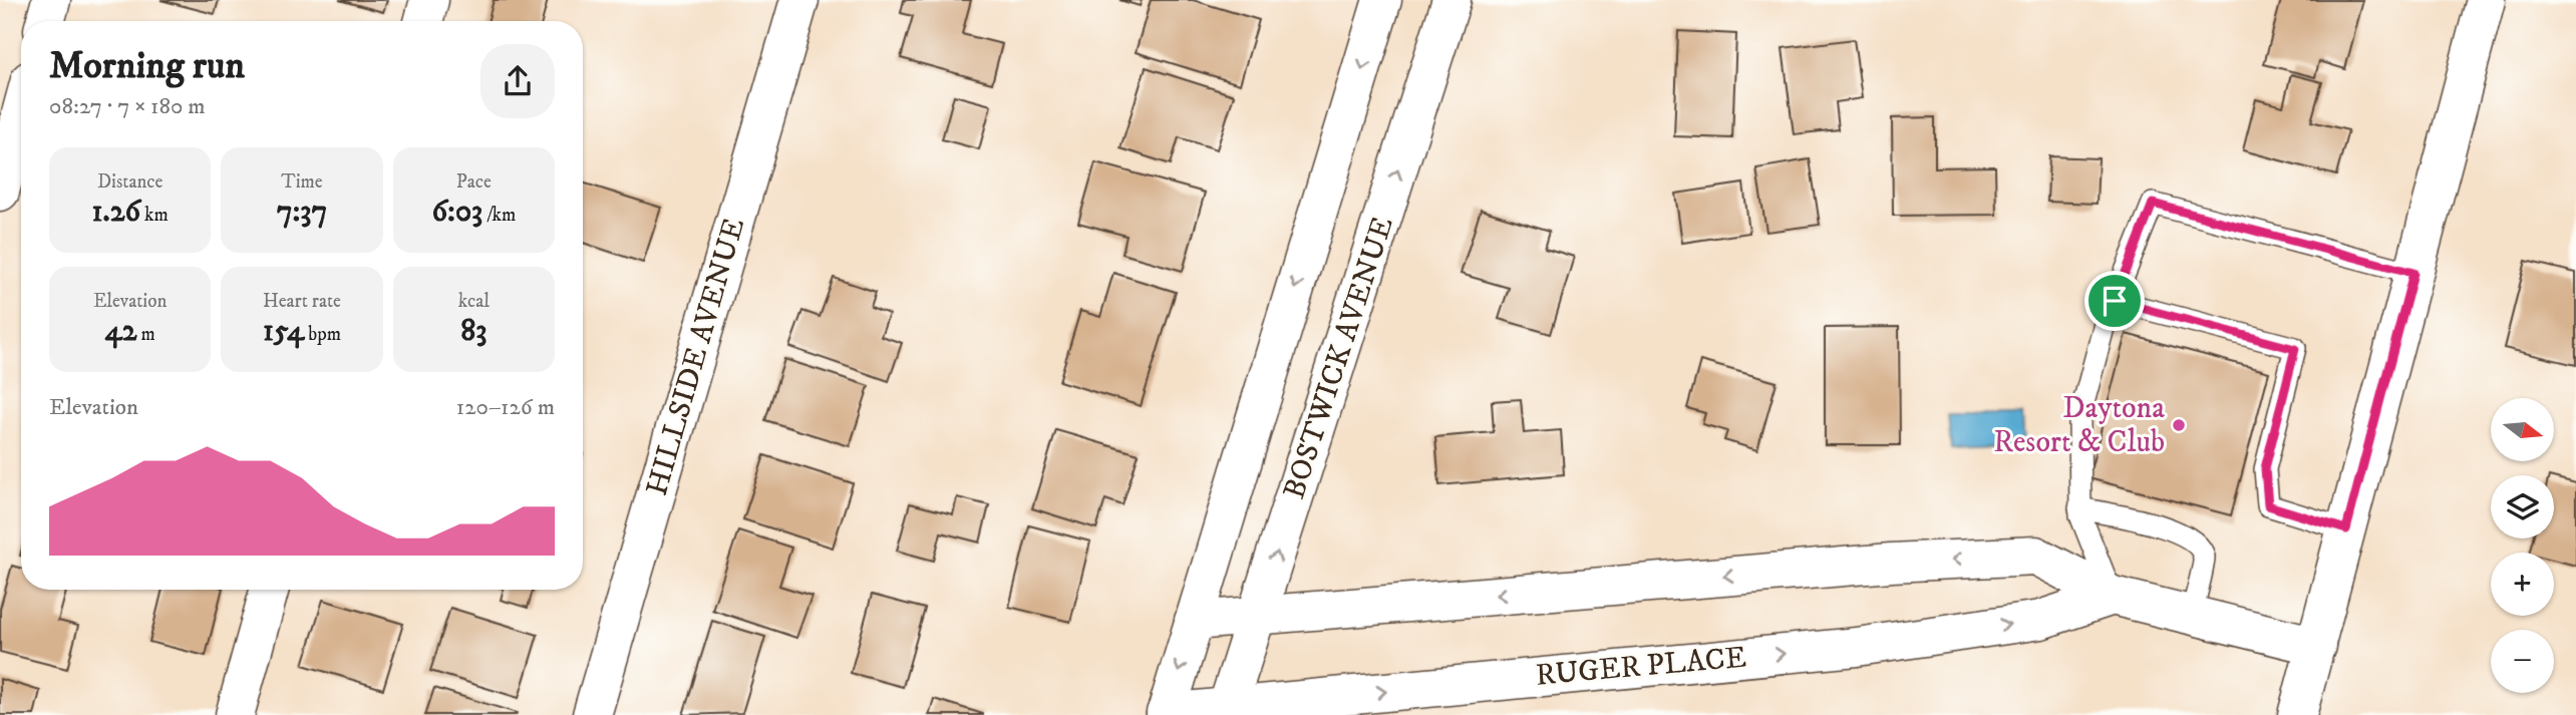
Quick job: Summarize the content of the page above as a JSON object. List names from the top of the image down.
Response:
{
  "streets": {
    "street": ["HILLSIDE AVENUE", "BOSTWICK AVENUE", "RUGER PLACE"]
  },
  "crossings": [
    ["BOSTWICK AVENUE", "RUGER PLACE"]
  ],
  "places": ["Daytona Resort & Club"],
  "north": "right",
  "page": {
    "heading": ["Morning run", "08:27 · 7 × 180 m"],
    "stats": [
      ["Distance", "1.26 km"],
      ["Time", "7:37"],
      ["Pace", "6:03 /km"],
      ["Elevation", "42 m"],
      ["Heart rate", "154 bpm"],
      ["kcal", "83"]
    ],
    "chart": ["Elevation", "120–126 m"],
    "map_buttons": ["+", "−"]
  }
}
